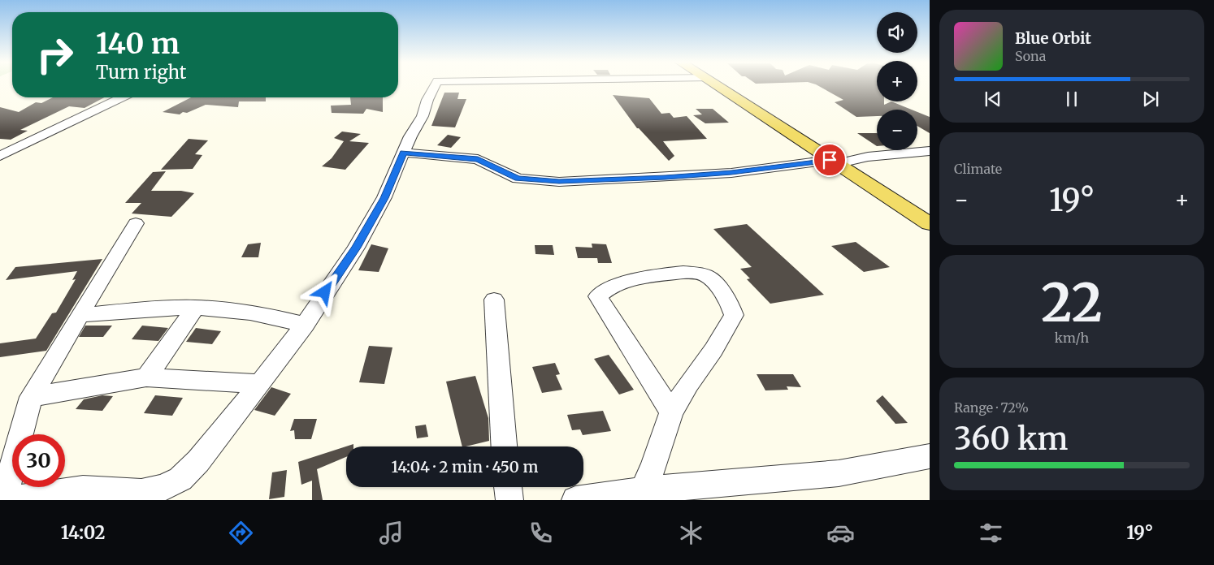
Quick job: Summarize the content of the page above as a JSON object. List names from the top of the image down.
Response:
{
  "page": {
    "map_buttons": ["+", "−"],
    "turn": ["140 m", "Turn right"],
    "song": ["Blue Orbit", "Sona"],
    "tile": [
      "Climate",
      ["22", "km/h"],
      ["Range · 72%", "360 km"]
    ],
    "heat": ["−", "19°", "+"],
    "limit": "30",
    "trip": "14:04 · 2 min · 450 m",
    "tabs": ["14:02", "19°"]
  }
}
